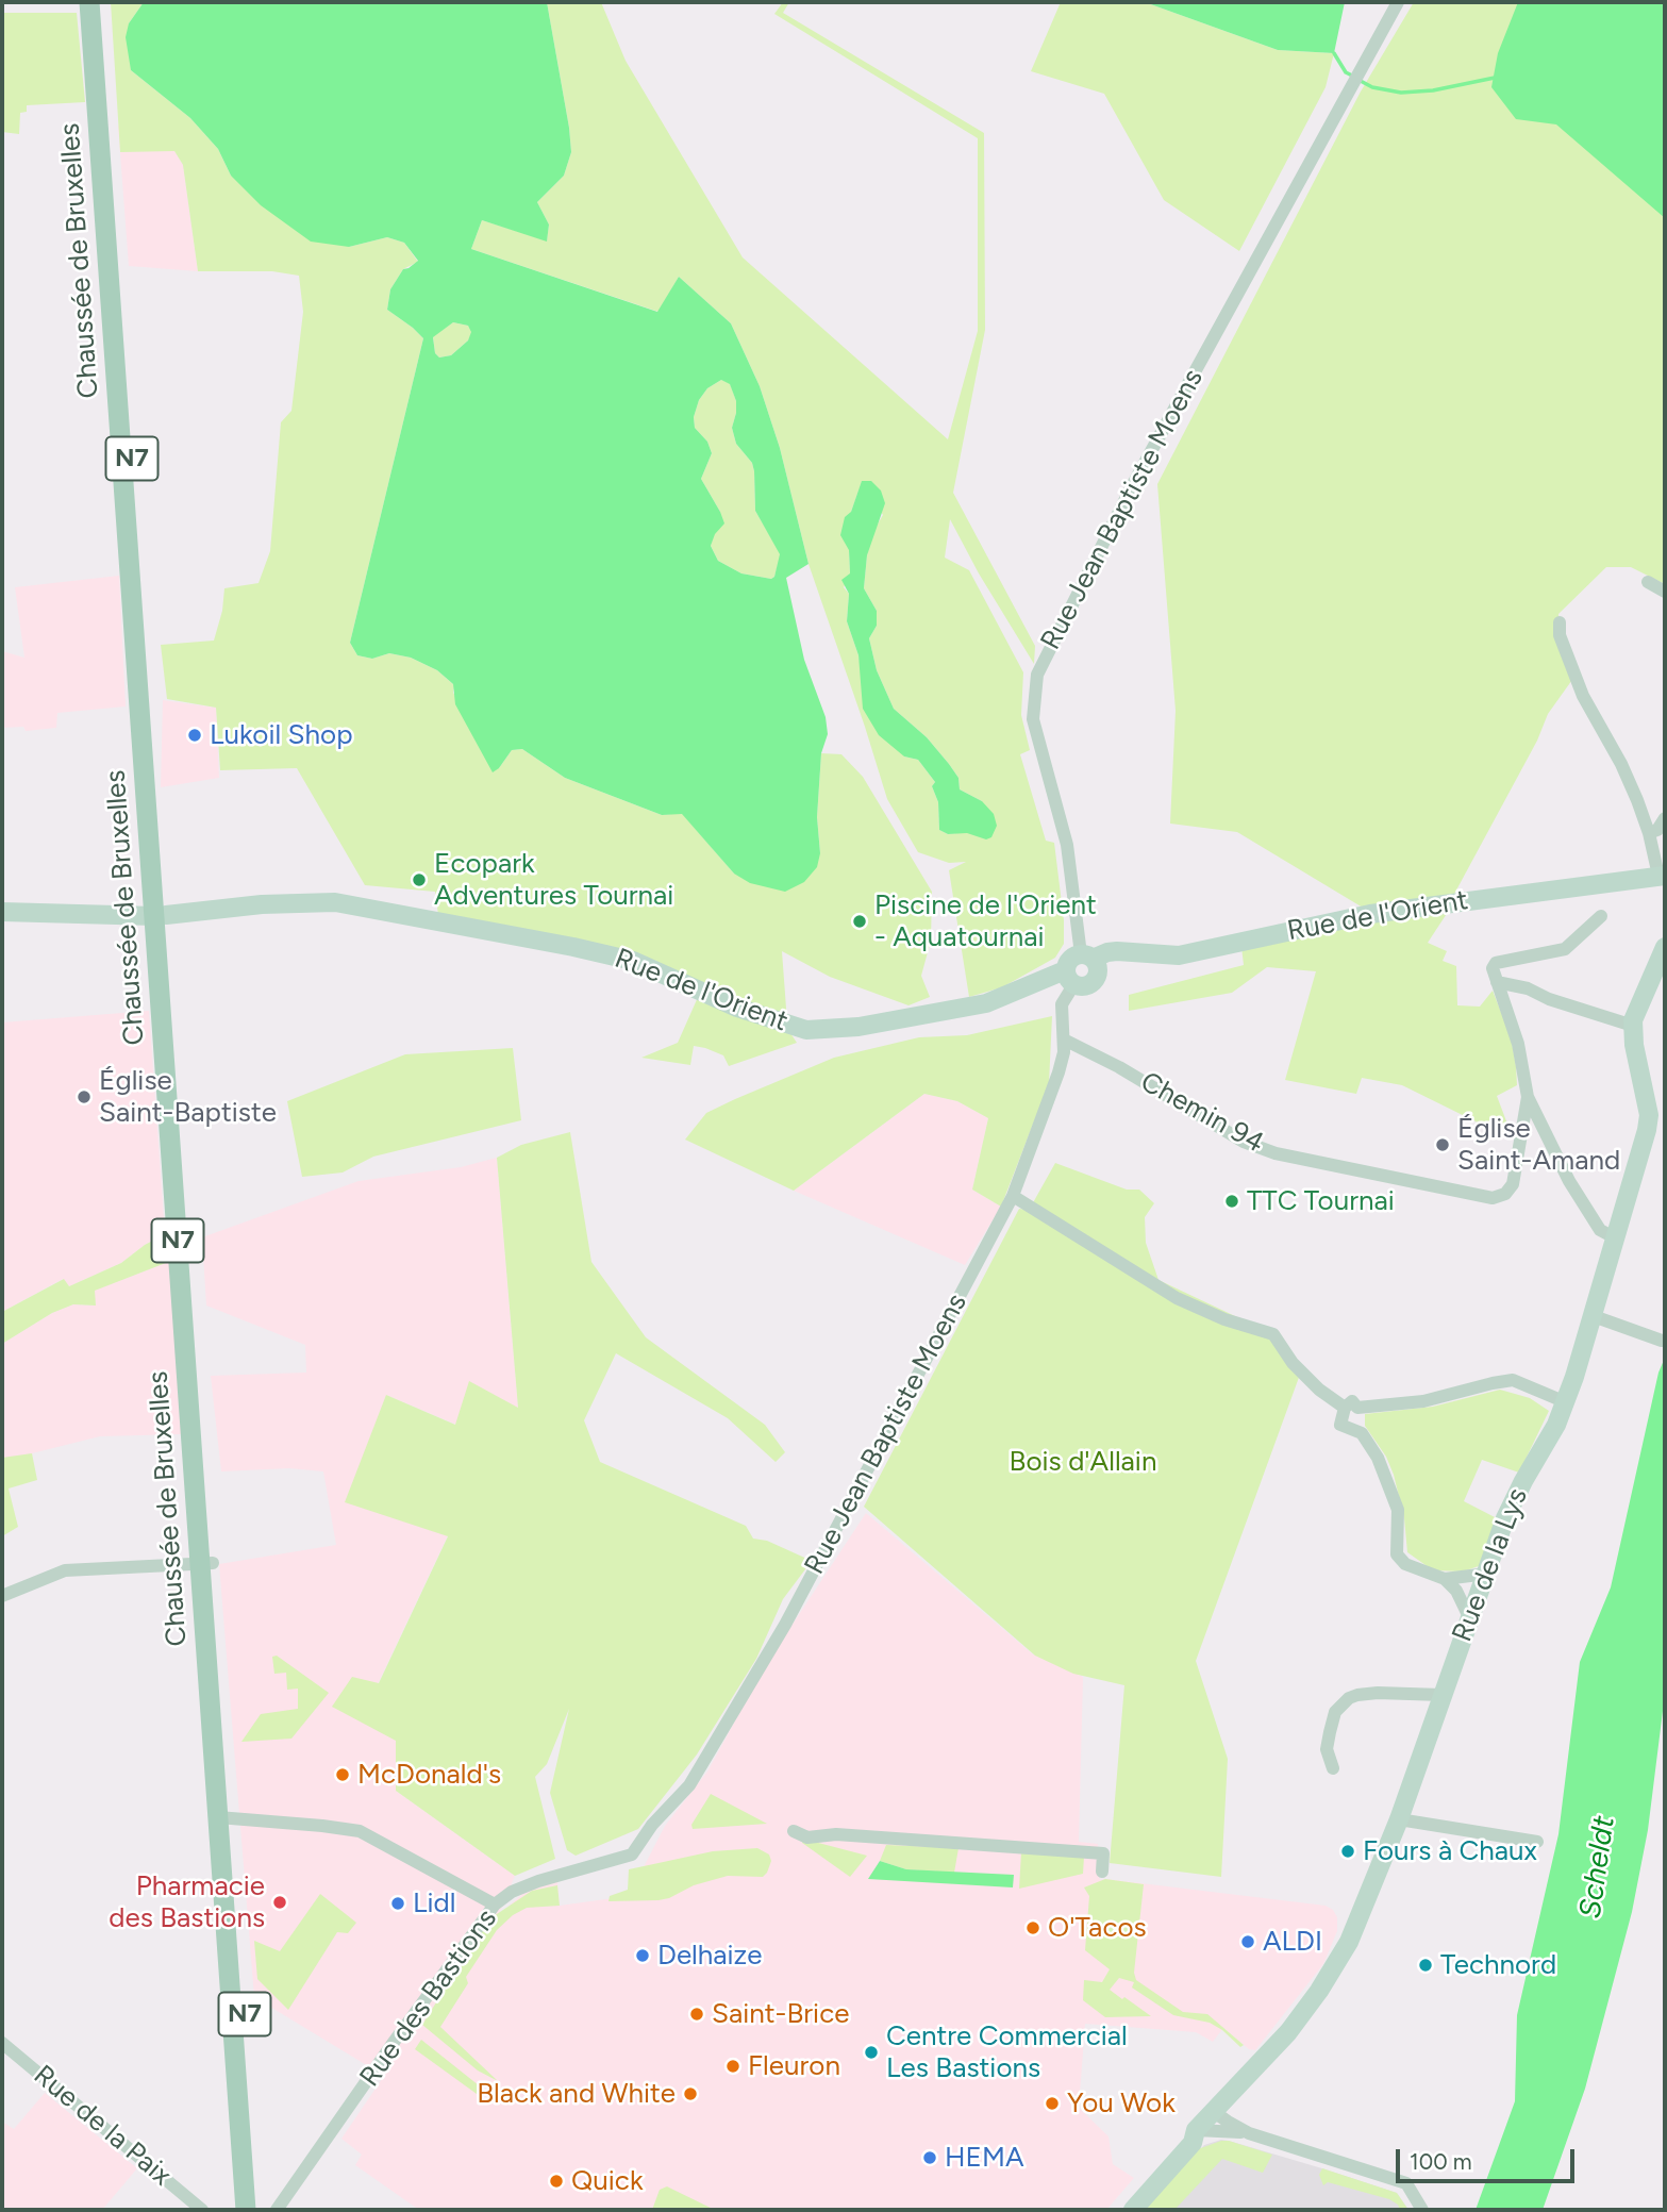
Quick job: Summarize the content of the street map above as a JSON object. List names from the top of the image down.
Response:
{
  "streets": {
    "main road": ["Chaussée de Bruxelles", "N7"],
    "street": [
      "Rue Jean Baptiste Moens",
      "Rue de l'Orient",
      "Chemin 94",
      "Rue de la Lys",
      "Rue des Bastions",
      "Rue de la Paix"
    ]
  },
  "crossings": [
    ["Chaussée de Bruxelles", "Rue de l'Orient"],
    ["Rue Jean Baptiste Moens", "Rue de l'Orient"],
    ["Rue Jean Baptiste Moens", "Chemin 94"],
    ["Rue Jean Baptiste Moens", "Rue des Bastions"]
  ],
  "water": ["Scheldt"],
  "parks": ["Bois d'Allain"],
  "places": [
    "Lukoil Shop",
    "Ecopark Adventures Tournai",
    "Piscine de l'Orient - Aquatournai",
    "Église Saint-Baptiste",
    "Église Saint-Amand",
    "TTC Tournai",
    "McDonald's",
    "Fours à Chaux",
    "Pharmacie des Bastions",
    "Lidl",
    "O'Tacos",
    "ALDI",
    "Delhaize",
    "Technord",
    "Saint-Brice",
    "Centre Commercial Les Bastions",
    "Fleuron",
    "Black and White",
    "You Wok",
    "HEMA",
    "Quick"
  ],
  "scale_bar": "100 m"
}
